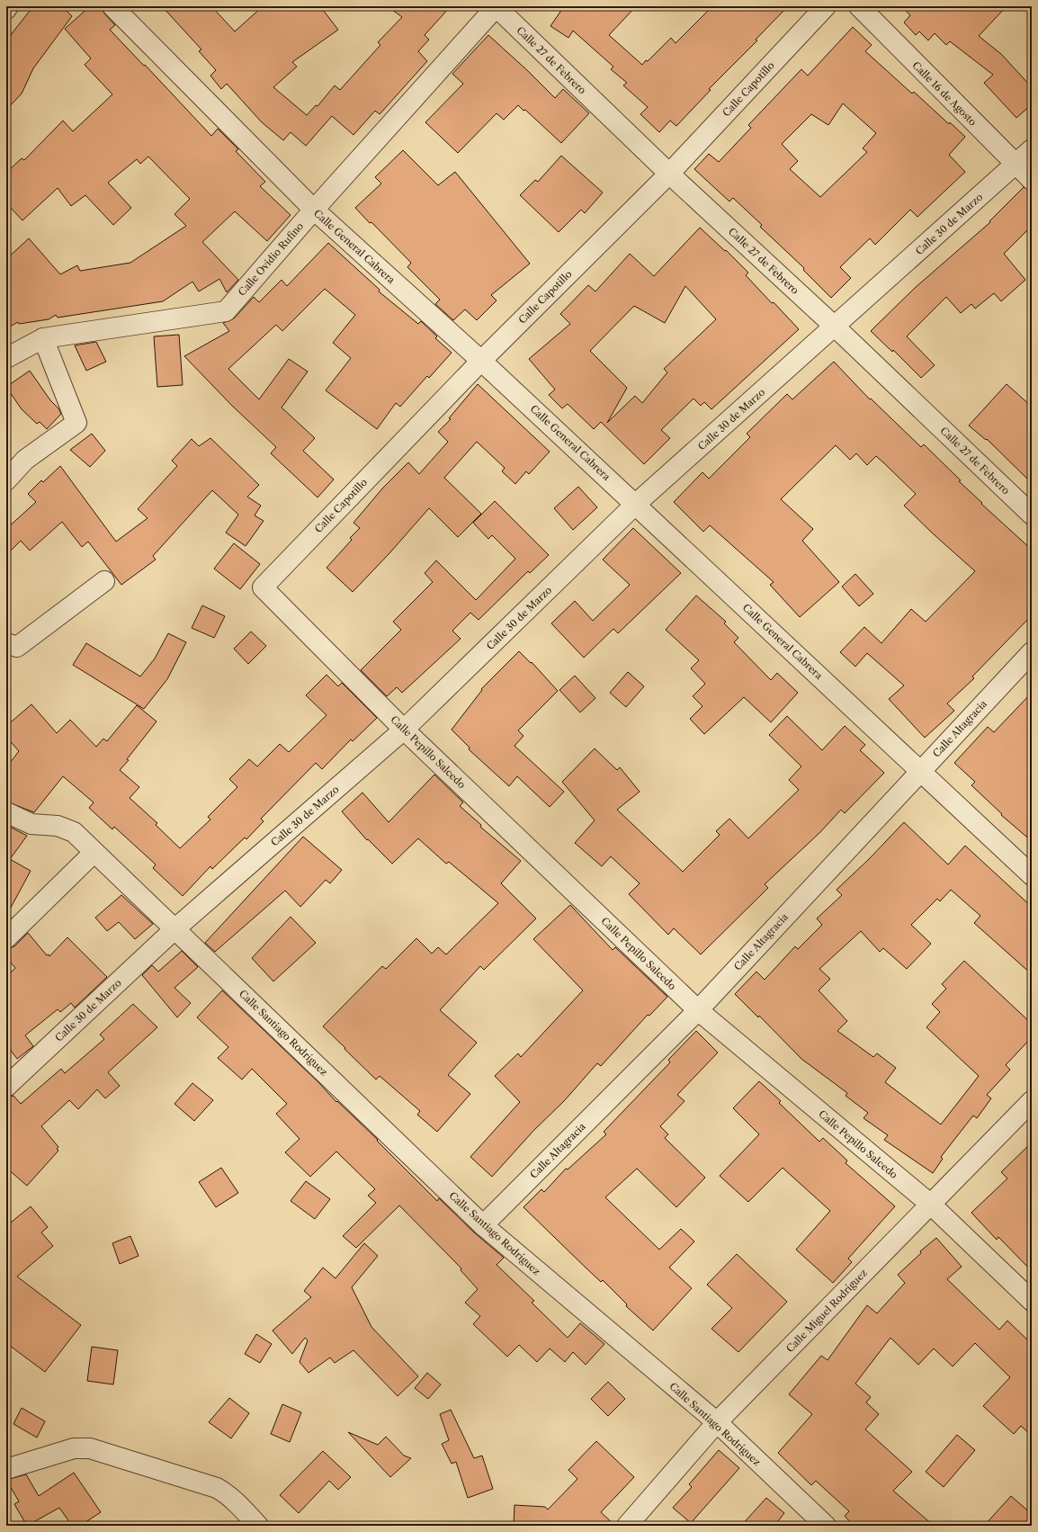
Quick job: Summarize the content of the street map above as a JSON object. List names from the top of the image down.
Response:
{
  "streets": {
    "street": [
      "Calle 27 de Febrero",
      "Calle Capotillo",
      "Calle 16 de Agosto",
      "Calle 30 de Marzo",
      "Calle General Cabrera",
      "Calle Ovidio Rufino",
      "Calle Altagracia",
      "Calle Pepillo Salcedo",
      "Calle Santiago Rodríguez",
      "Calle Miguel Rodríguez"
    ]
  },
  "crossings": [
    ["Calle 27 de Febrero", "Calle Capotillo"],
    ["Calle 27 de Febrero", "Calle 30 de Marzo"],
    ["Calle 27 de Febrero", "Calle Ovidio Rufino"],
    ["Calle Capotillo", "Calle General Cabrera"],
    ["Calle Capotillo", "Calle Pepillo Salcedo"],
    ["Calle 16 de Agosto", "Calle 30 de Marzo"],
    ["Calle 30 de Marzo", "Calle General Cabrera"],
    ["Calle 30 de Marzo", "Calle Pepillo Salcedo"],
    ["Calle 30 de Marzo", "Calle Santiago Rodríguez"],
    ["Calle General Cabrera", "Calle Ovidio Rufino"],
    ["Calle General Cabrera", "Calle Altagracia"],
    ["Calle Altagracia", "Calle Pepillo Salcedo"],
    ["Calle Altagracia", "Calle Santiago Rodríguez"],
    ["Calle Pepillo Salcedo", "Calle Miguel Rodríguez"],
    ["Calle Santiago Rodríguez", "Calle Miguel Rodríguez"]
  ]
}
